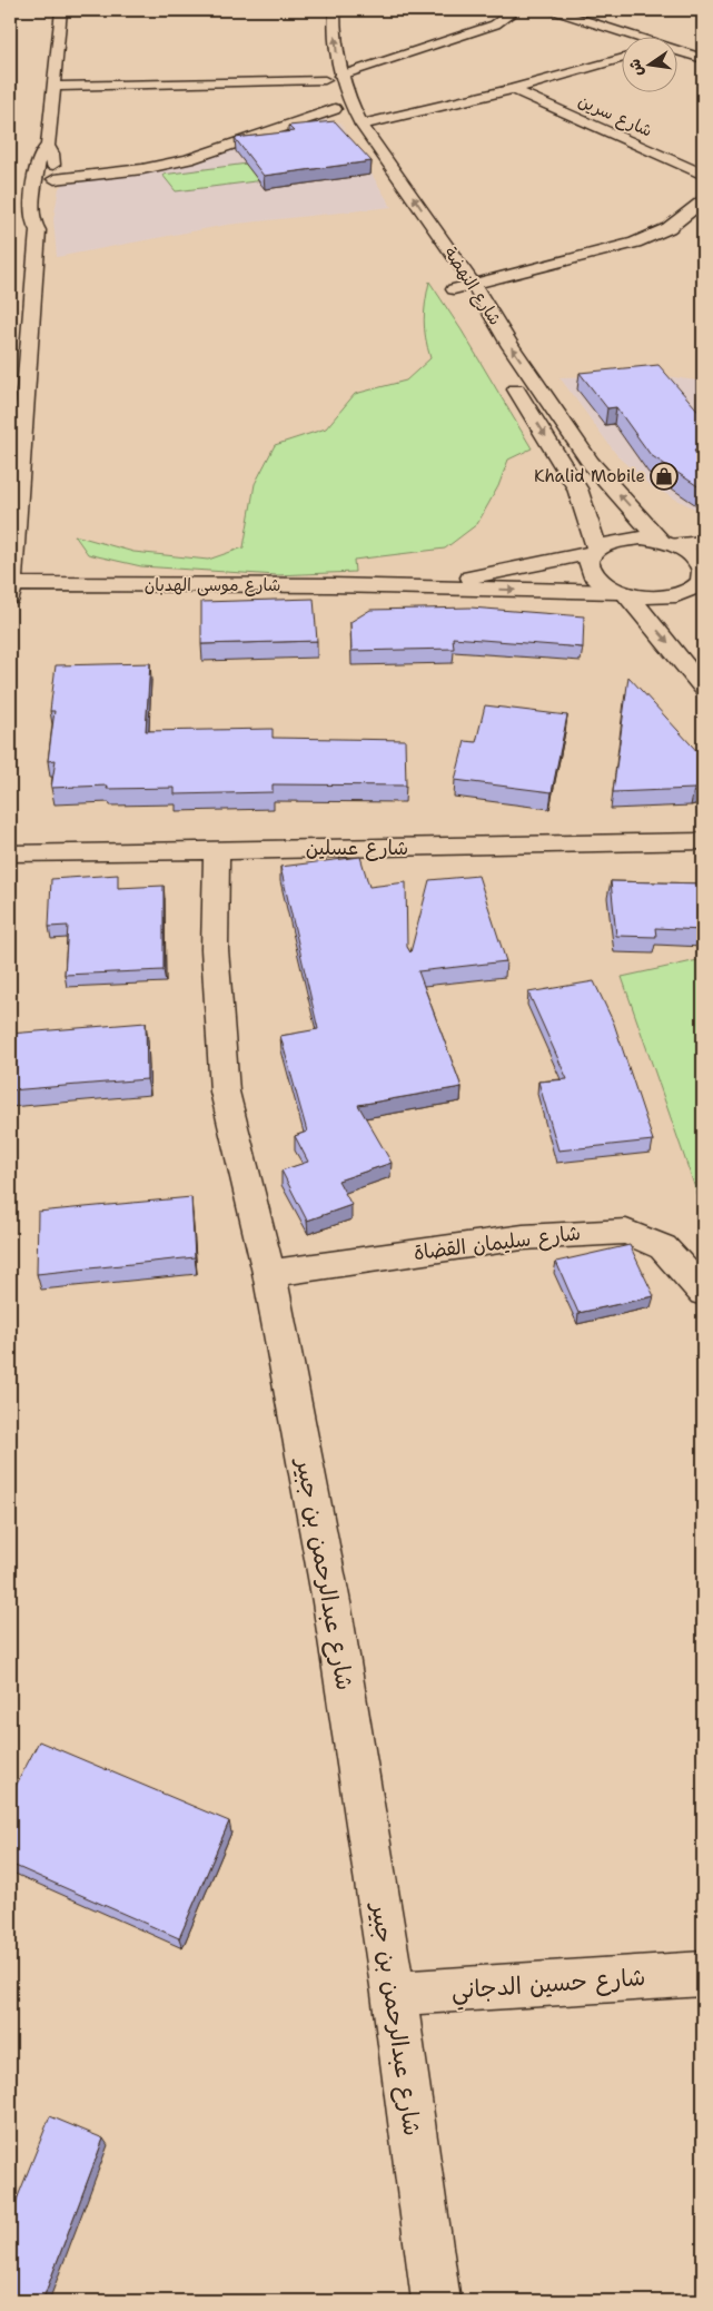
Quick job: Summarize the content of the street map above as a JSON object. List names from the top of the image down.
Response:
{
  "streets": {
    "street": [
      "شارع سرين",
      "شارع النهضة",
      "شارع موسى الهدبان",
      "شارع عسلين",
      "شارع سليمان القضاة",
      "شارع عبدالرحمن بن جبير",
      "شارع حسين الدجاني"
    ]
  },
  "crossings": [
    ["شارع النهضة", "شارع موسى الهدبان"],
    ["شارع عسلين", "شارع عبدالرحمن بن جبير"],
    ["شارع سليمان القضاة", "شارع عبدالرحمن بن جبير"],
    ["شارع عبدالرحمن بن جبير", "شارع حسين الدجاني"]
  ],
  "places": {
    "shop": ["Khalid Mobile"]
  },
  "north": "left"
}
